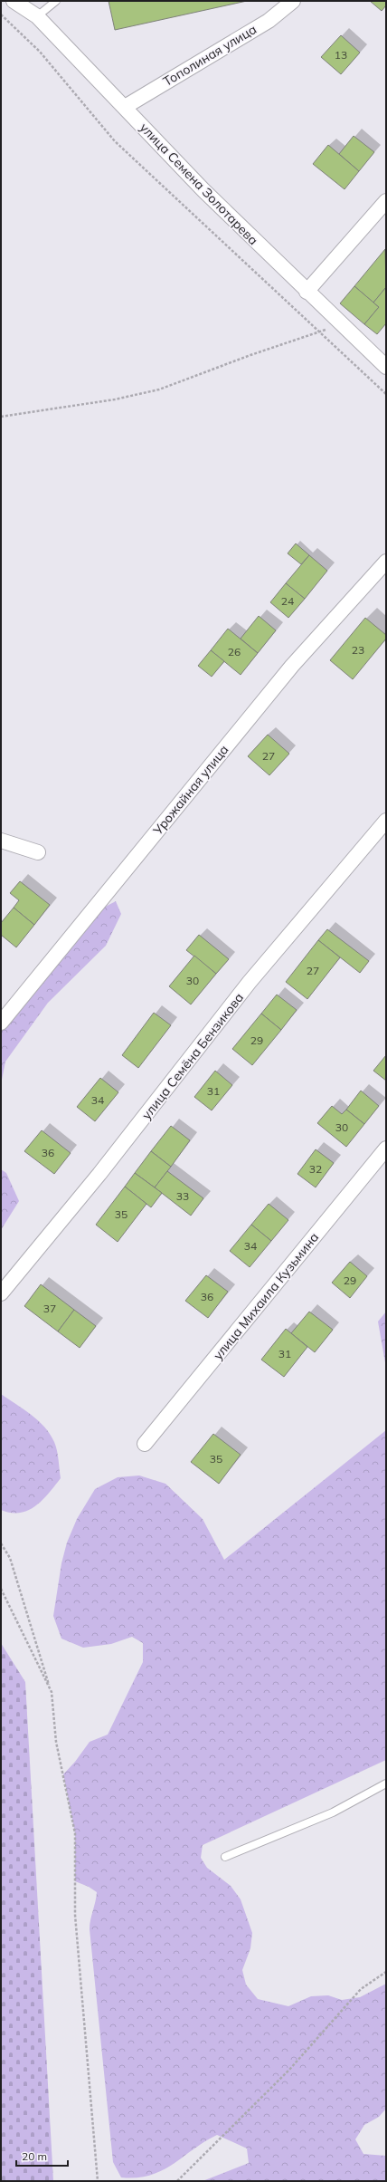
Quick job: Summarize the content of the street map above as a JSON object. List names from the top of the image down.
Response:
{
  "streets": {
    "street": [
      "Тополиная улица",
      "улица Семена Золотарева",
      "Урожайная улица",
      "улица Семёна Бензикова",
      "улица Михаила Кузьмина"
    ]
  },
  "crossings": [
    ["Тополиная улица", "улица Семена Золотарева"]
  ],
  "house_numbers": [
    "13",
    "24",
    "23",
    "26",
    "27",
    "27",
    "30",
    "29",
    "31",
    "34",
    "30",
    "36",
    "32",
    "33",
    "35",
    "34",
    "29",
    "36",
    "37",
    "31",
    "35"
  ],
  "scale_bar": "20 m"
}
